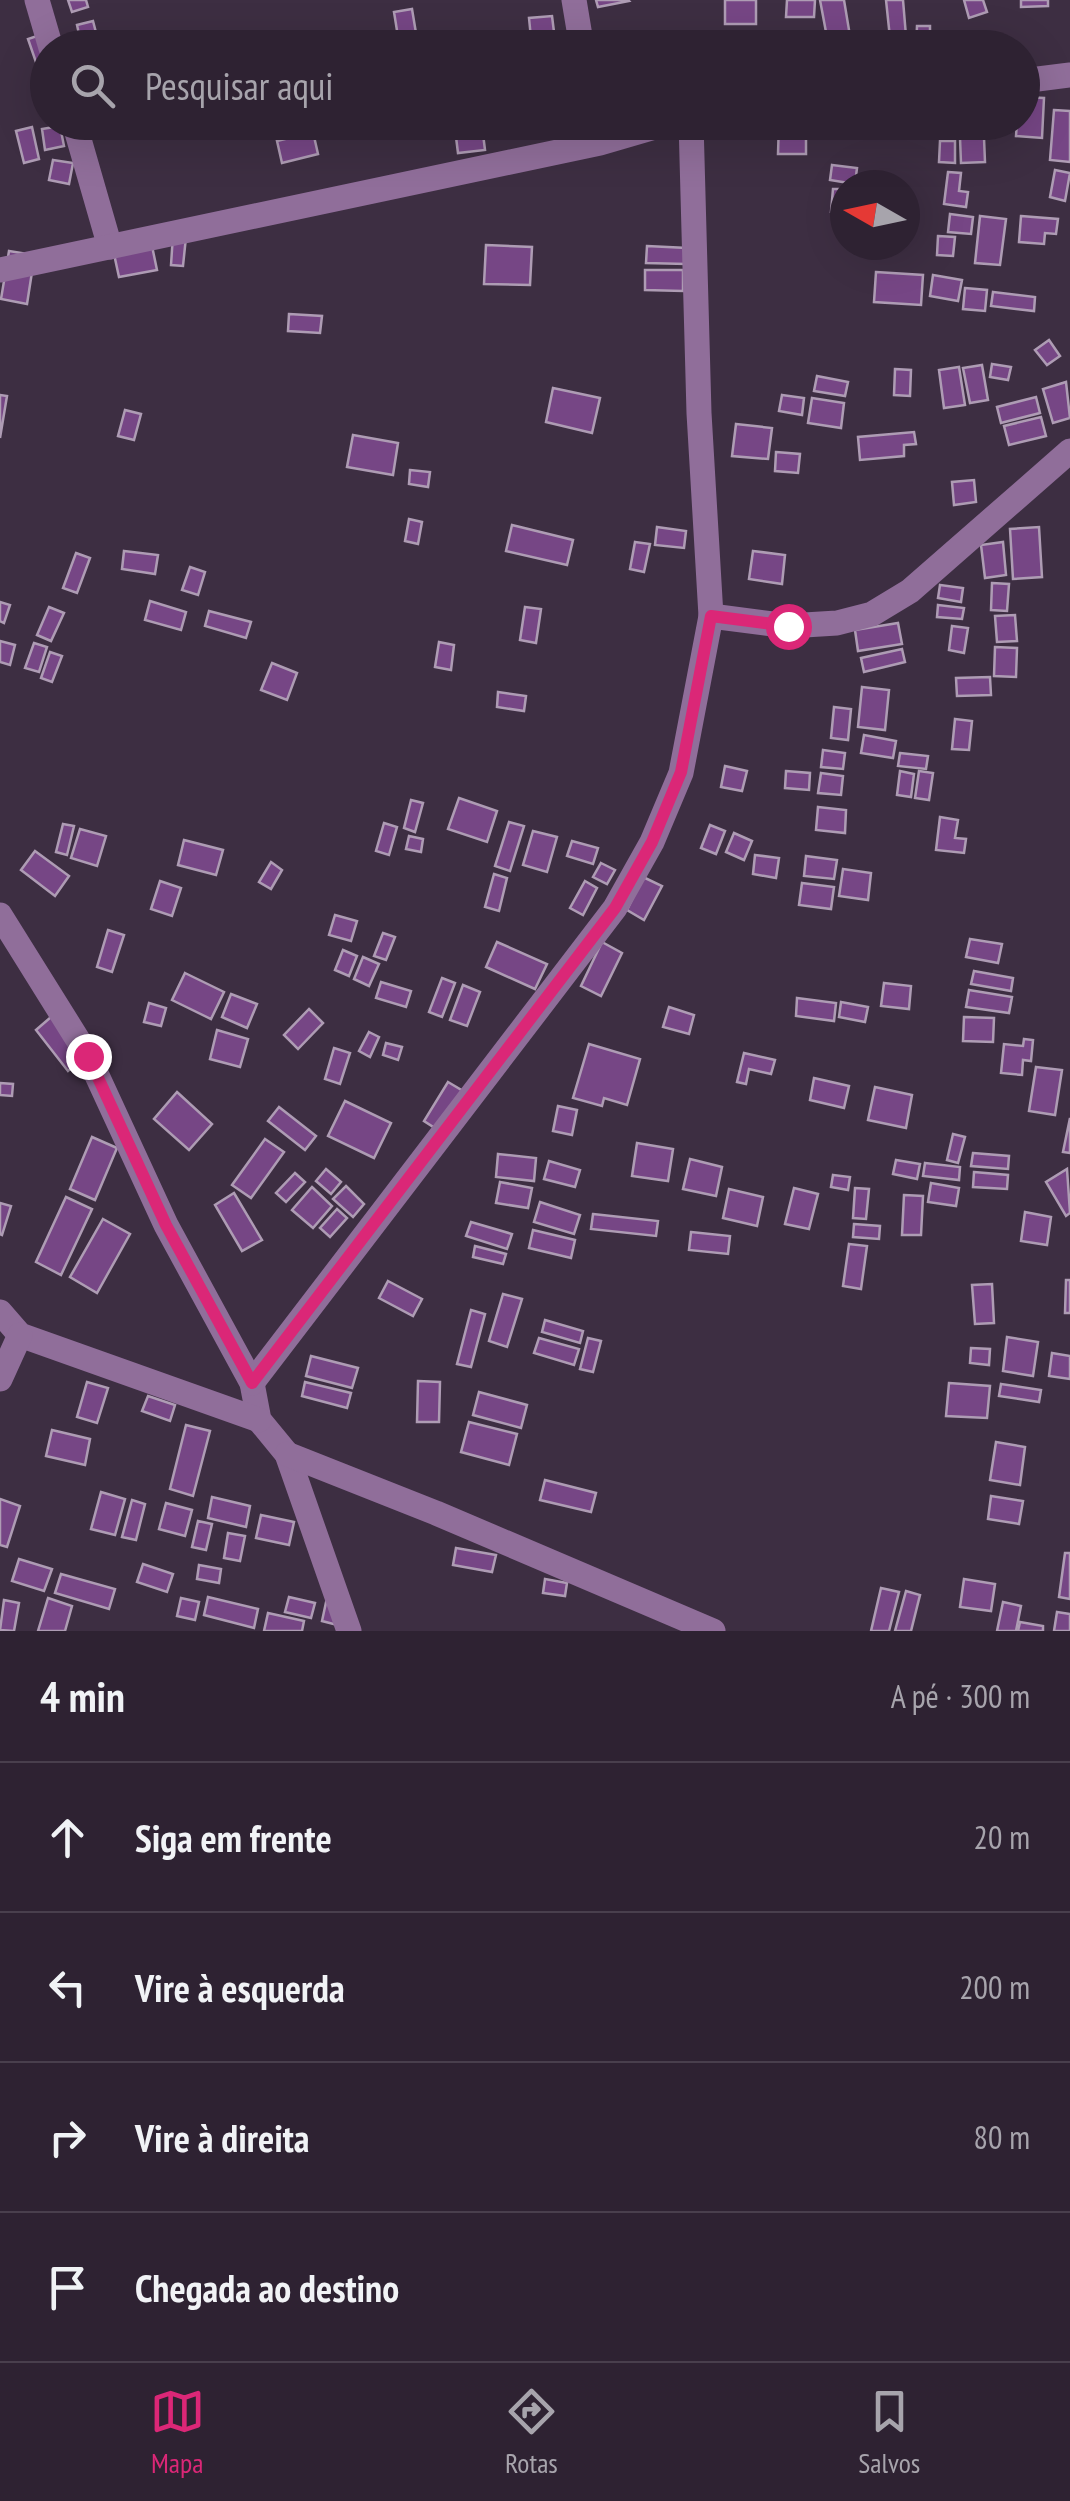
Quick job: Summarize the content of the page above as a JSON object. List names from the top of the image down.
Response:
{
  "north": "left",
  "page": {
    "search": "Pesquisar aqui",
    "heading": ["4 min", "A pé · 300 m"],
    "list": [
      ["Siga em frente", "20 m"],
      ["Vire à esquerda", "200 m"],
      ["Vire à direita", "80 m"],
      "Chegada ao destino"
    ],
    "nav": ["Mapa", "Rotas", "Salvos"]
  }
}
